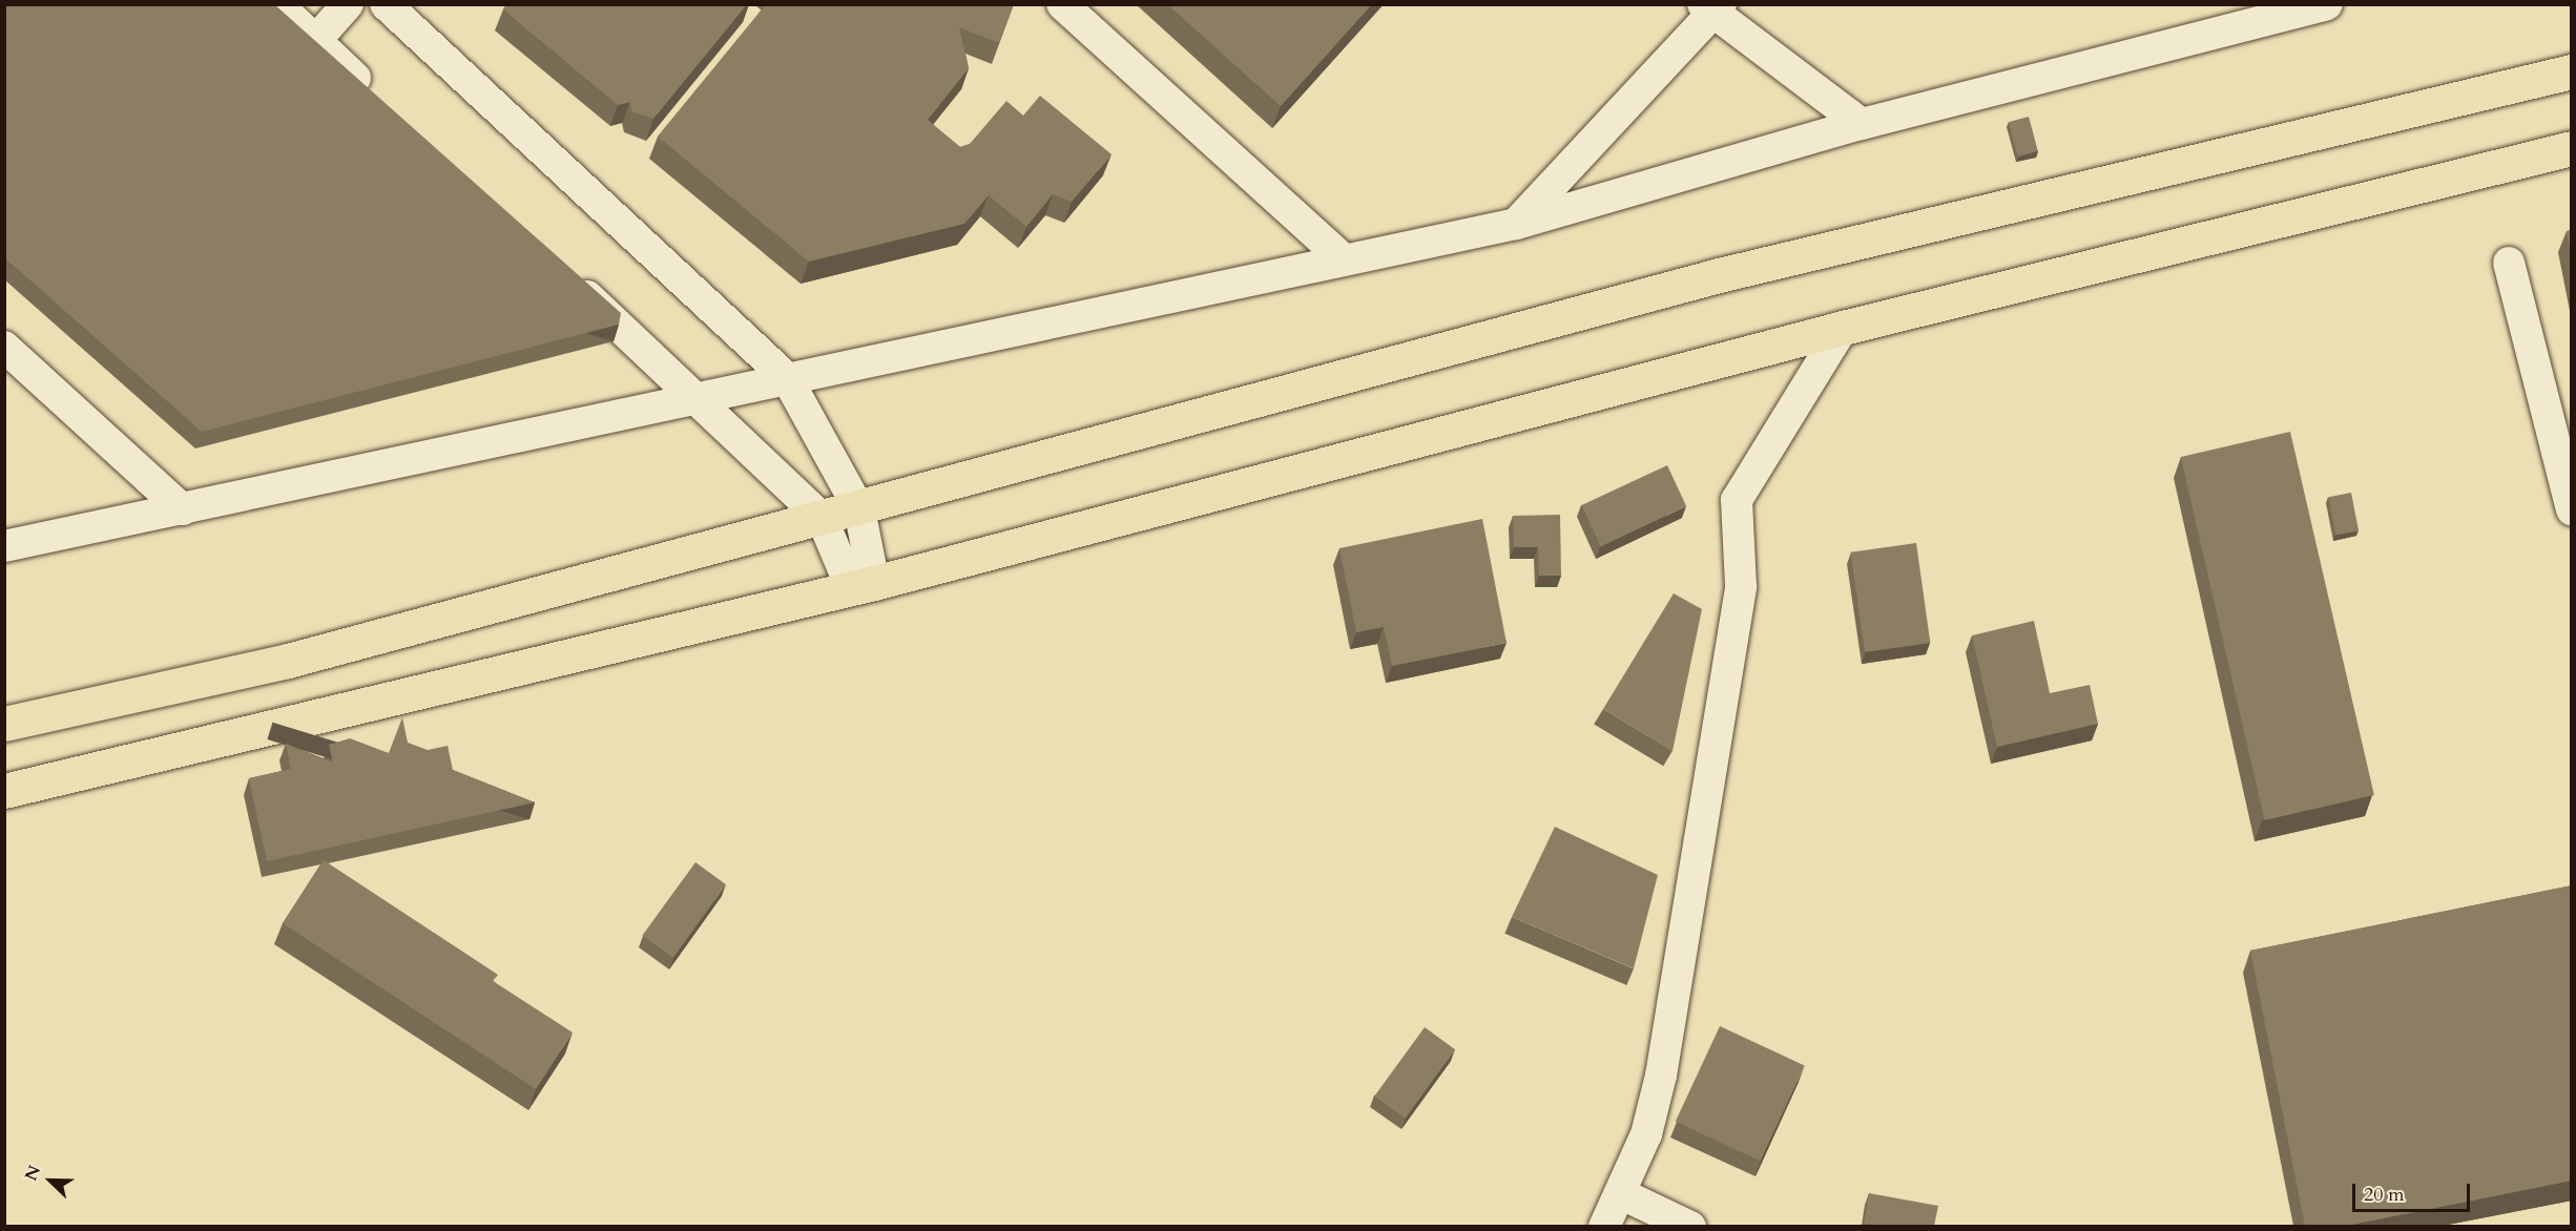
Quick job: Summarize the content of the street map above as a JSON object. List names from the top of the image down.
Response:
{
  "scale_bar": "20 m",
  "north": "top left"
}
